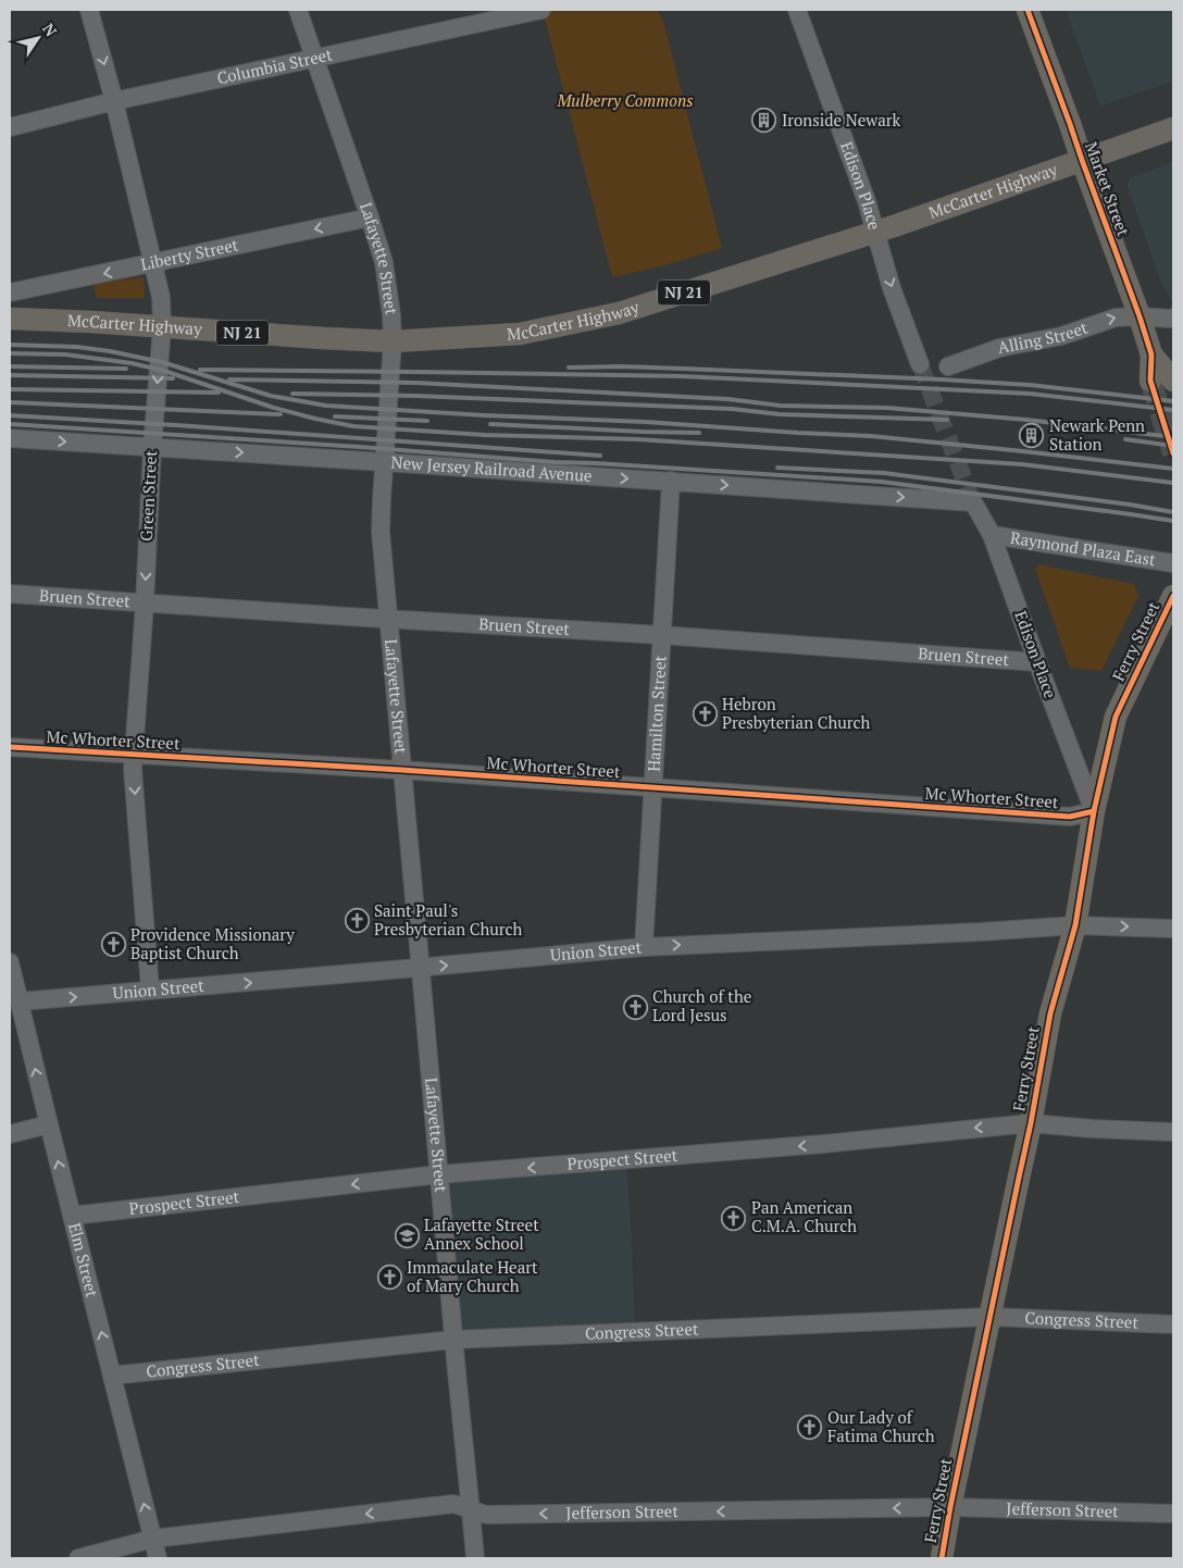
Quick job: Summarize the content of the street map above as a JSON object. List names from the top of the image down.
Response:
{
  "streets": {
    "main road": [
      "Market Street",
      "McCarter Highway",
      "NJ 21",
      "Ferry Street"
    ],
    "street": [
      "Columbia Street",
      "Edison Place",
      "Liberty Street",
      "Lafayette Street",
      "Alling Street",
      "New Jersey Railroad Avenue",
      "Green Street",
      "Raymond Plaza East",
      "Bruen Street",
      "Hamilton Street",
      "Mc Whorter Street",
      "Union Street",
      "Prospect Street",
      "Elm Street",
      "Congress Street",
      "Jefferson Street"
    ]
  },
  "crossings": [
    ["Columbia Street", "Lafayette Street"],
    ["Columbia Street", "Green Street"],
    ["Edison Place", "McCarter Highway"],
    ["Edison Place", "New Jersey Railroad Avenue"],
    ["Edison Place", "Raymond Plaza East"],
    ["Edison Place", "Bruen Street"],
    ["Edison Place", "Ferry Street"],
    ["Edison Place", "Mc Whorter Street"],
    ["Market Street", "McCarter Highway"],
    ["Market Street", "Alling Street"],
    ["McCarter Highway", "Lafayette Street"],
    ["McCarter Highway", "Green Street"],
    ["Liberty Street", "Lafayette Street"],
    ["Liberty Street", "Green Street"],
    ["Lafayette Street", "New Jersey Railroad Avenue"],
    ["Lafayette Street", "Bruen Street"],
    ["Lafayette Street", "Mc Whorter Street"],
    ["Lafayette Street", "Union Street"],
    ["Lafayette Street", "Prospect Street"],
    ["Lafayette Street", "Congress Street"],
    ["Lafayette Street", "Jefferson Street"],
    ["New Jersey Railroad Avenue", "Green Street"],
    ["New Jersey Railroad Avenue", "Hamilton Street"],
    ["Green Street", "Bruen Street"],
    ["Green Street", "Mc Whorter Street"],
    ["Green Street", "Union Street"],
    ["Bruen Street", "Hamilton Street"],
    ["Ferry Street", "Mc Whorter Street"],
    ["Ferry Street", "Union Street"],
    ["Ferry Street", "Prospect Street"],
    ["Ferry Street", "Congress Street"],
    ["Ferry Street", "Jefferson Street"],
    ["Hamilton Street", "Mc Whorter Street"],
    ["Hamilton Street", "Union Street"],
    ["Union Street", "Elm Street"],
    ["Prospect Street", "Elm Street"],
    ["Elm Street", "Congress Street"],
    ["Elm Street", "Jefferson Street"]
  ],
  "one_way": [
    "Liberty Street",
    "Alling Street",
    "New Jersey Railroad Avenue",
    "Green Street",
    "Union Street",
    "Prospect Street",
    "Elm Street",
    "Jefferson Street"
  ],
  "parks": ["Mulberry Commons"],
  "places": {
    "building": ["Ironside Newark", "Newark Penn Station"],
    "church": [
      "Hebron Presbyterian Church",
      "Saint Paul's Presbyterian Church",
      "Providence Missionary Baptist Church",
      "Church of the Lord Jesus",
      "Pan American C.M.A. Church",
      "Immaculate Heart of Mary Church",
      "Our Lady of Fatima Church"
    ],
    "school or university": ["Lafayette Street Annex School"]
  },
  "north": "top right"
}
